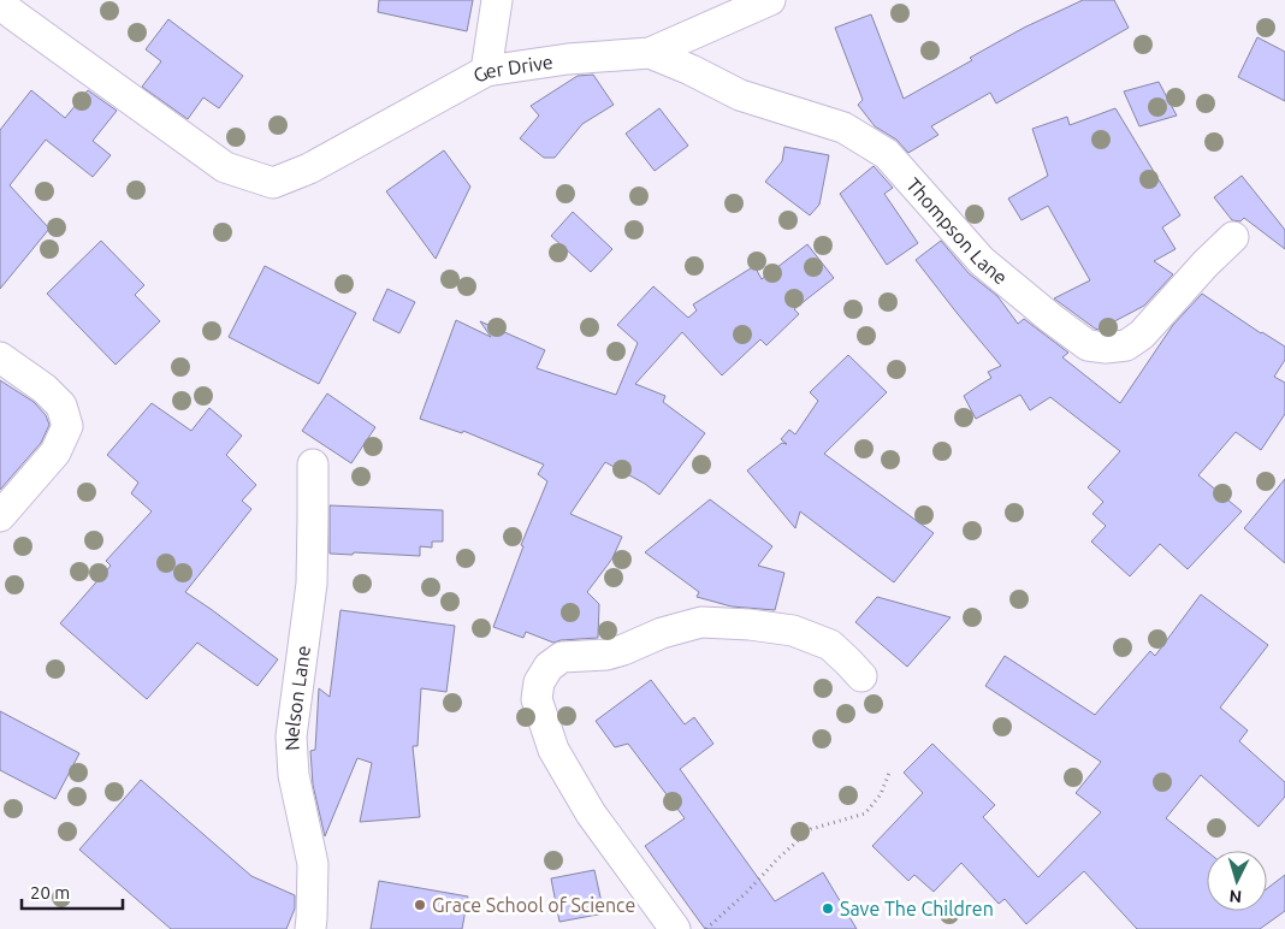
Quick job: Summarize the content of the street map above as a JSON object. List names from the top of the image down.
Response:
{
  "streets": {
    "street": ["Ger Drive", "Thompson Lane", "Nelson Lane"]
  },
  "crossings": [
    ["Ger Drive", "Thompson Lane"]
  ],
  "places": ["Grace School of Science", "Save The Children"],
  "scale_bar": "20 m",
  "north": "bottom"
}
